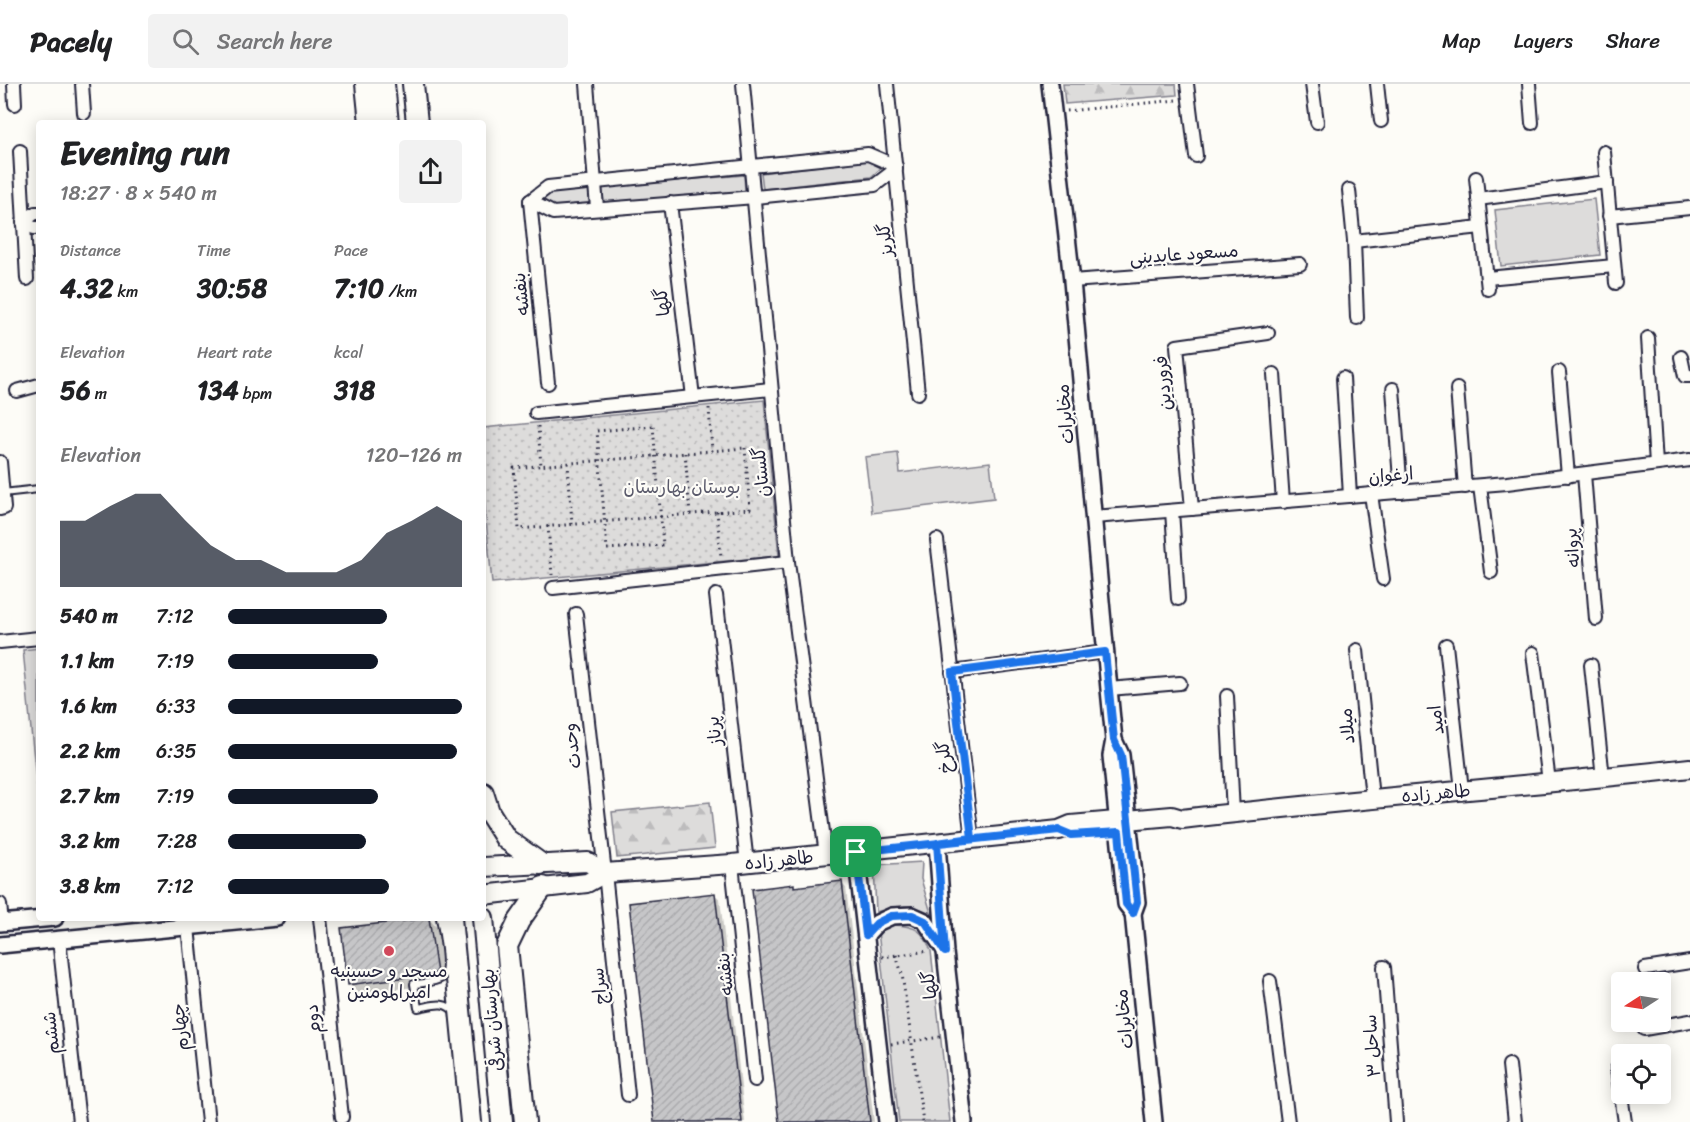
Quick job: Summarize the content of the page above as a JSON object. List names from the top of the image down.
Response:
{
  "streets": {
    "main road": ["طاهر زاده", "بهارستان شرقی"],
    "street": [
      "گلریز",
      "مسعود عابدینی",
      "بنفشه",
      "گلها",
      "فروردین",
      "مخابرات",
      "گلستان",
      "ارغوان",
      "پروانه",
      "امید",
      "میلاد",
      "پرناز",
      "وحدت",
      "گلرخ",
      "سراج",
      "دوم",
      "چهارم",
      "ششم",
      "ساحل ۳"
    ]
  },
  "crossings": [
    ["مسعود عابدینی", "مخابرات"],
    ["بنفشه", "پرناز"],
    ["بنفشه", "طاهر زاده"],
    ["گلها", "طاهر زاده"],
    ["فروردین", "ارغوان"],
    ["مخابرات", "ارغوان"],
    ["مخابرات", "طاهر زاده"],
    ["گلستان", "طاهر زاده"],
    ["ارغوان", "پروانه"],
    ["امید", "طاهر زاده"],
    ["میلاد", "طاهر زاده"],
    ["پرناز", "طاهر زاده"],
    ["وحدت", "طاهر زاده"],
    ["وحدت", "سراج"],
    ["گلرخ", "طاهر زاده"],
    ["طاهر زاده", "سراج"]
  ],
  "parks": ["بوستان بهارستان"],
  "places": ["مسجد و حسینیه امیرالمومنین"],
  "north": "left",
  "page": {
    "header": "Pacely",
    "search": "Search here",
    "nav": ["Map", "Layers", "Share"],
    "heading": ["Evening run", "18:27 · 8 × 540 m"],
    "stats": [
      ["Distance", "4.32 km"],
      ["Time", "30:58"],
      ["Pace", "7:10 /km"],
      ["Elevation", "56 m"],
      ["Heart rate", "134 bpm"],
      ["kcal", "318"]
    ],
    "chart": ["Elevation", "120–126 m"],
    "list": [
      {
        "name": "540 m",
        "note": "7:12"
      },
      {
        "name": "1.1 km",
        "note": "7:19"
      },
      {
        "name": "1.6 km",
        "note": "6:33"
      },
      {
        "name": "2.2 km",
        "note": "6:35"
      },
      {
        "name": "2.7 km",
        "note": "7:19"
      },
      {
        "name": "3.2 km",
        "note": "7:28"
      },
      {
        "name": "3.8 km",
        "note": "7:12"
      }
    ]
  }
}
